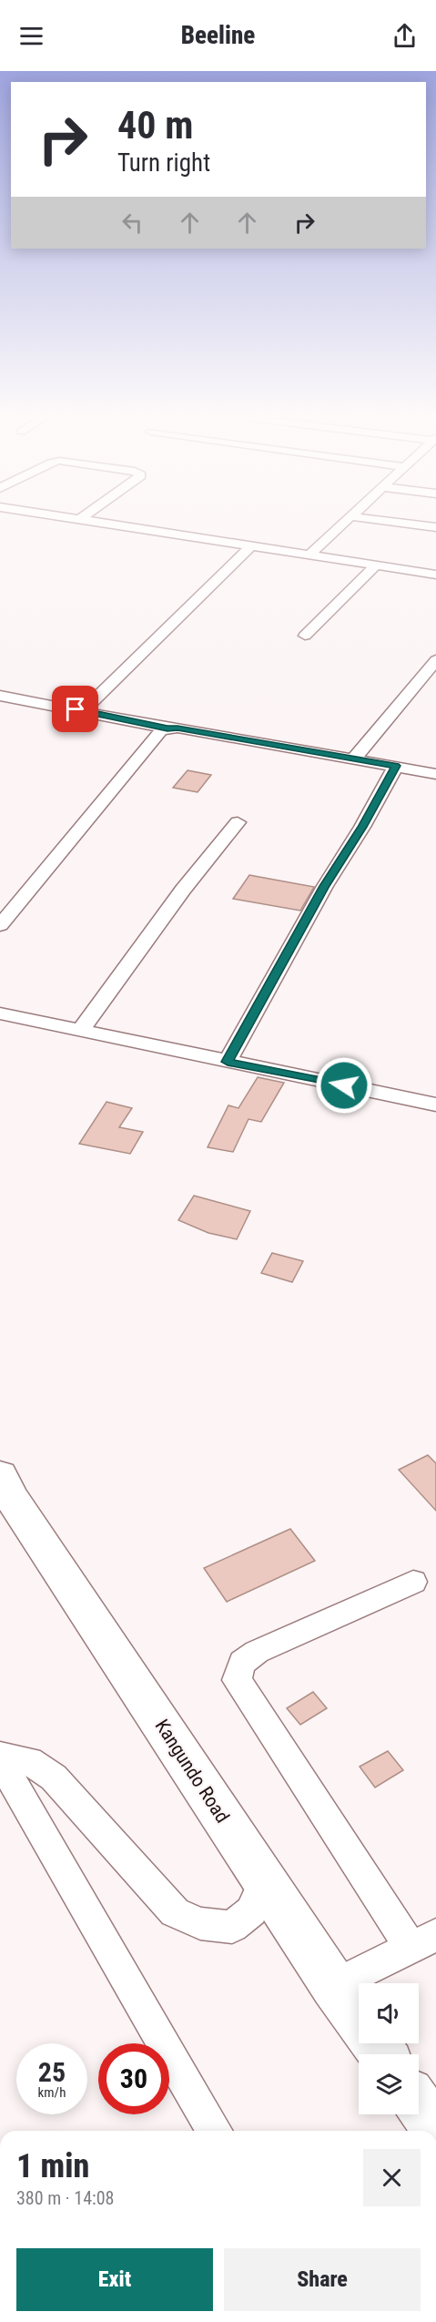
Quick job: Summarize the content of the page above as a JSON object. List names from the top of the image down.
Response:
{
  "streets": {
    "highway": ["Kangundo Road"]
  },
  "page": {
    "header": "Beeline",
    "turn": ["40 m", "Turn right"],
    "speed": "25 km/h",
    "limit": "30",
    "heading": ["1 min", "380 m · 14:08"],
    "buttons": ["Exit", "Share"]
  }
}
